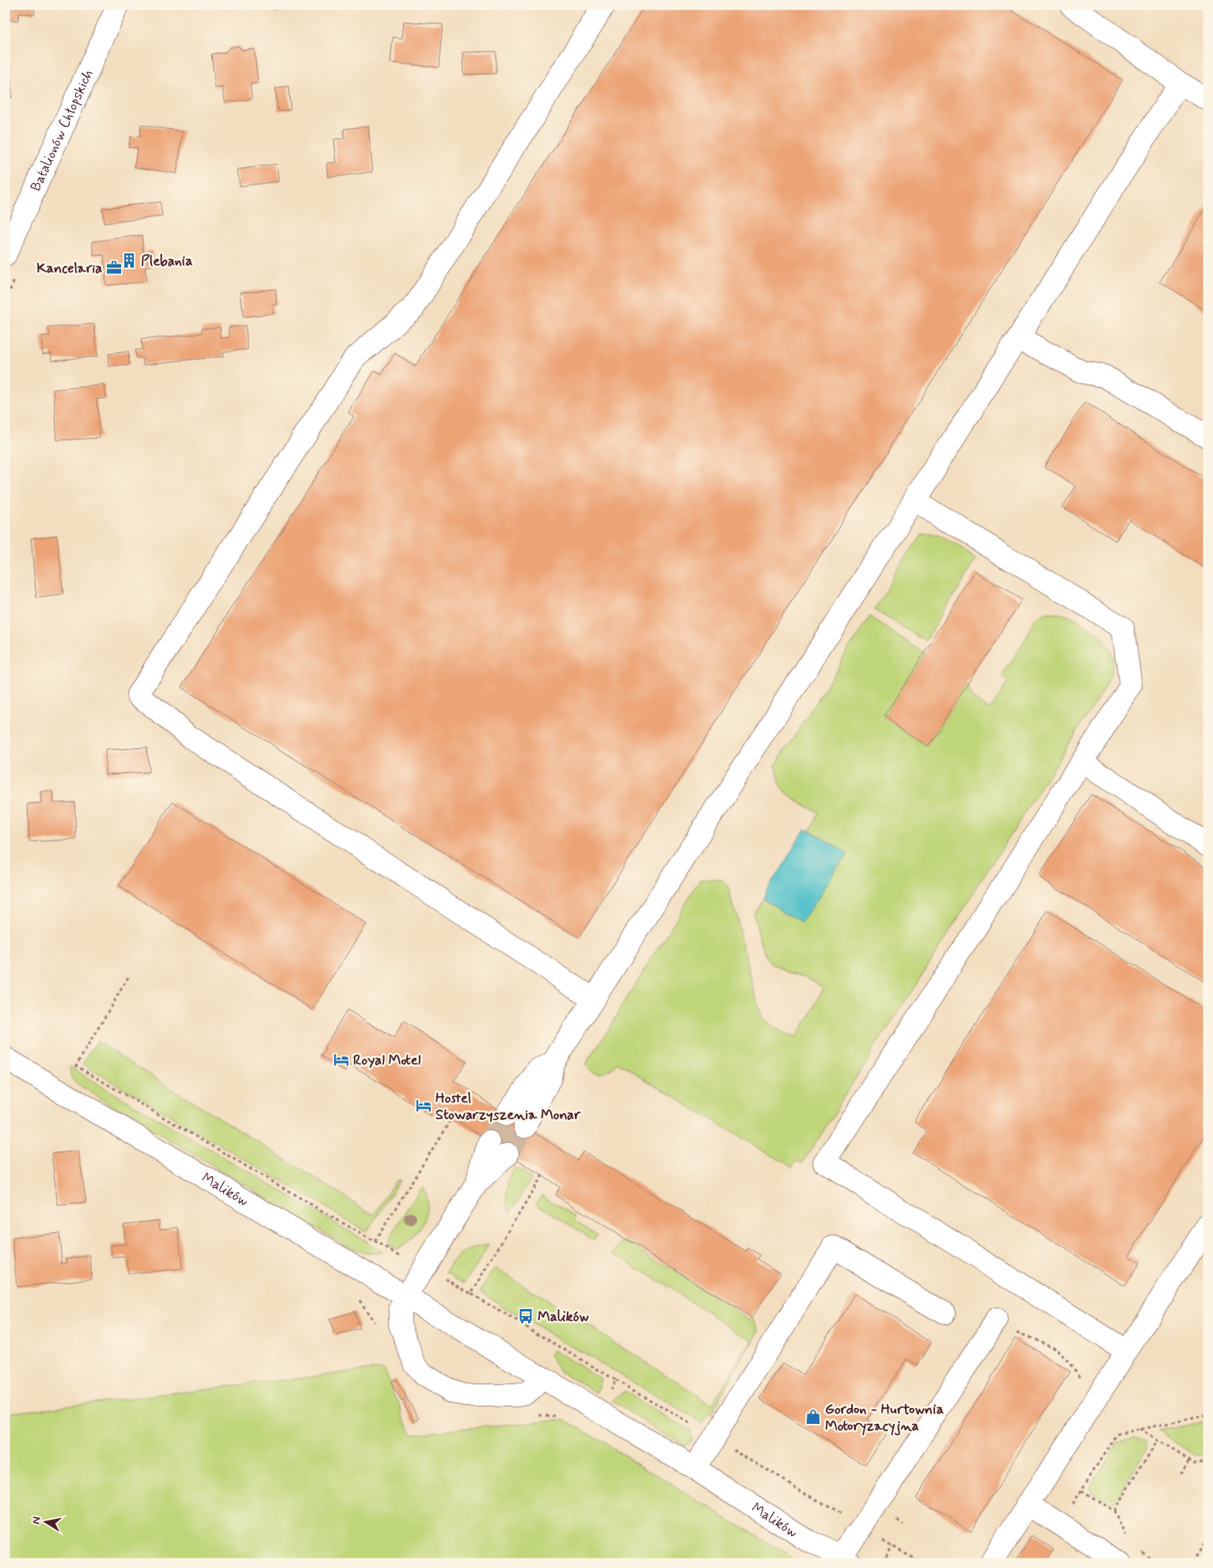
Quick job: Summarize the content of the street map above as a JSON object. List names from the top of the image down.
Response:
{
  "streets": {
    "street": ["Batalionów Chłopskich", "Malików"]
  },
  "places": {
    "building": ["Plebania"],
    "office": ["Kancelaria"],
    "hotel": ["Royal Motel", "Hostel Stowarzyszenia Monar"],
    "bus stop": ["Malików"],
    "shop": ["Gordon - Hurtownia Motoryzacyjna"]
  },
  "north": "left"
}
